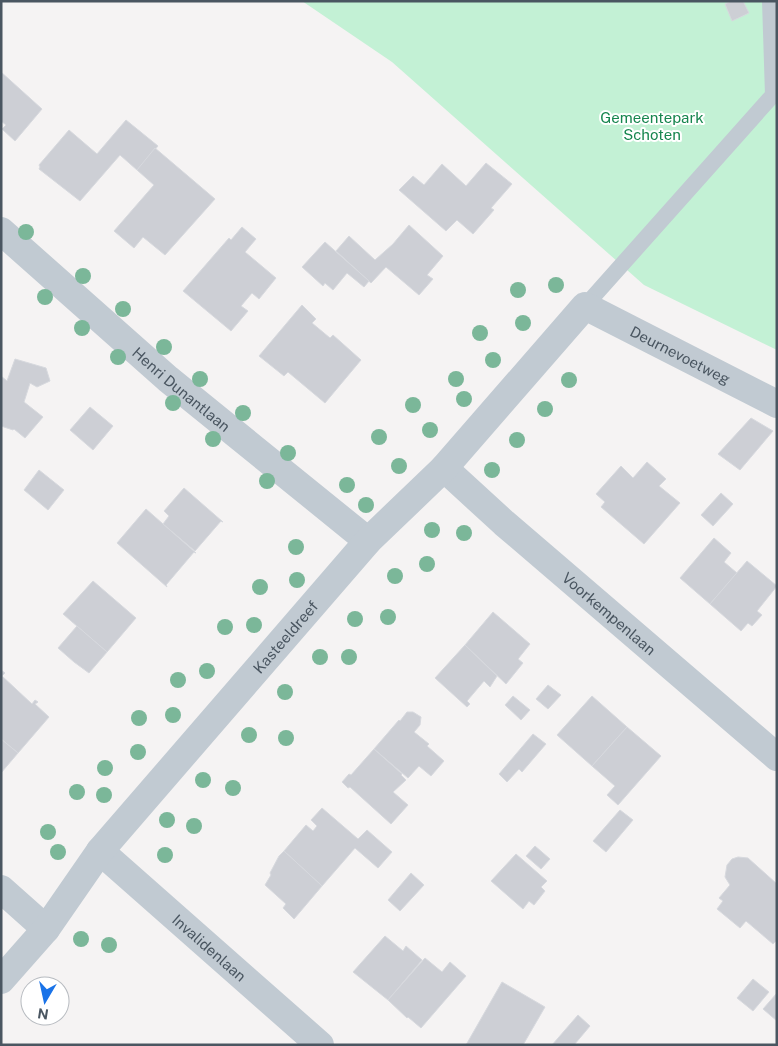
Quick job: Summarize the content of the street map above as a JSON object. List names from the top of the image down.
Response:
{
  "streets": {
    "street": [
      "Deurnevoetweg",
      "Henri Dunantlaan",
      "Voorkempenlaan",
      "Kasteeldreef",
      "Invalidenlaan"
    ]
  },
  "crossings": [
    ["Deurnevoetweg", "Kasteeldreef"],
    ["Henri Dunantlaan", "Kasteeldreef"],
    ["Voorkempenlaan", "Kasteeldreef"],
    ["Kasteeldreef", "Invalidenlaan"]
  ],
  "parks": ["Gemeentepark Schoten"],
  "north": "bottom"
}
